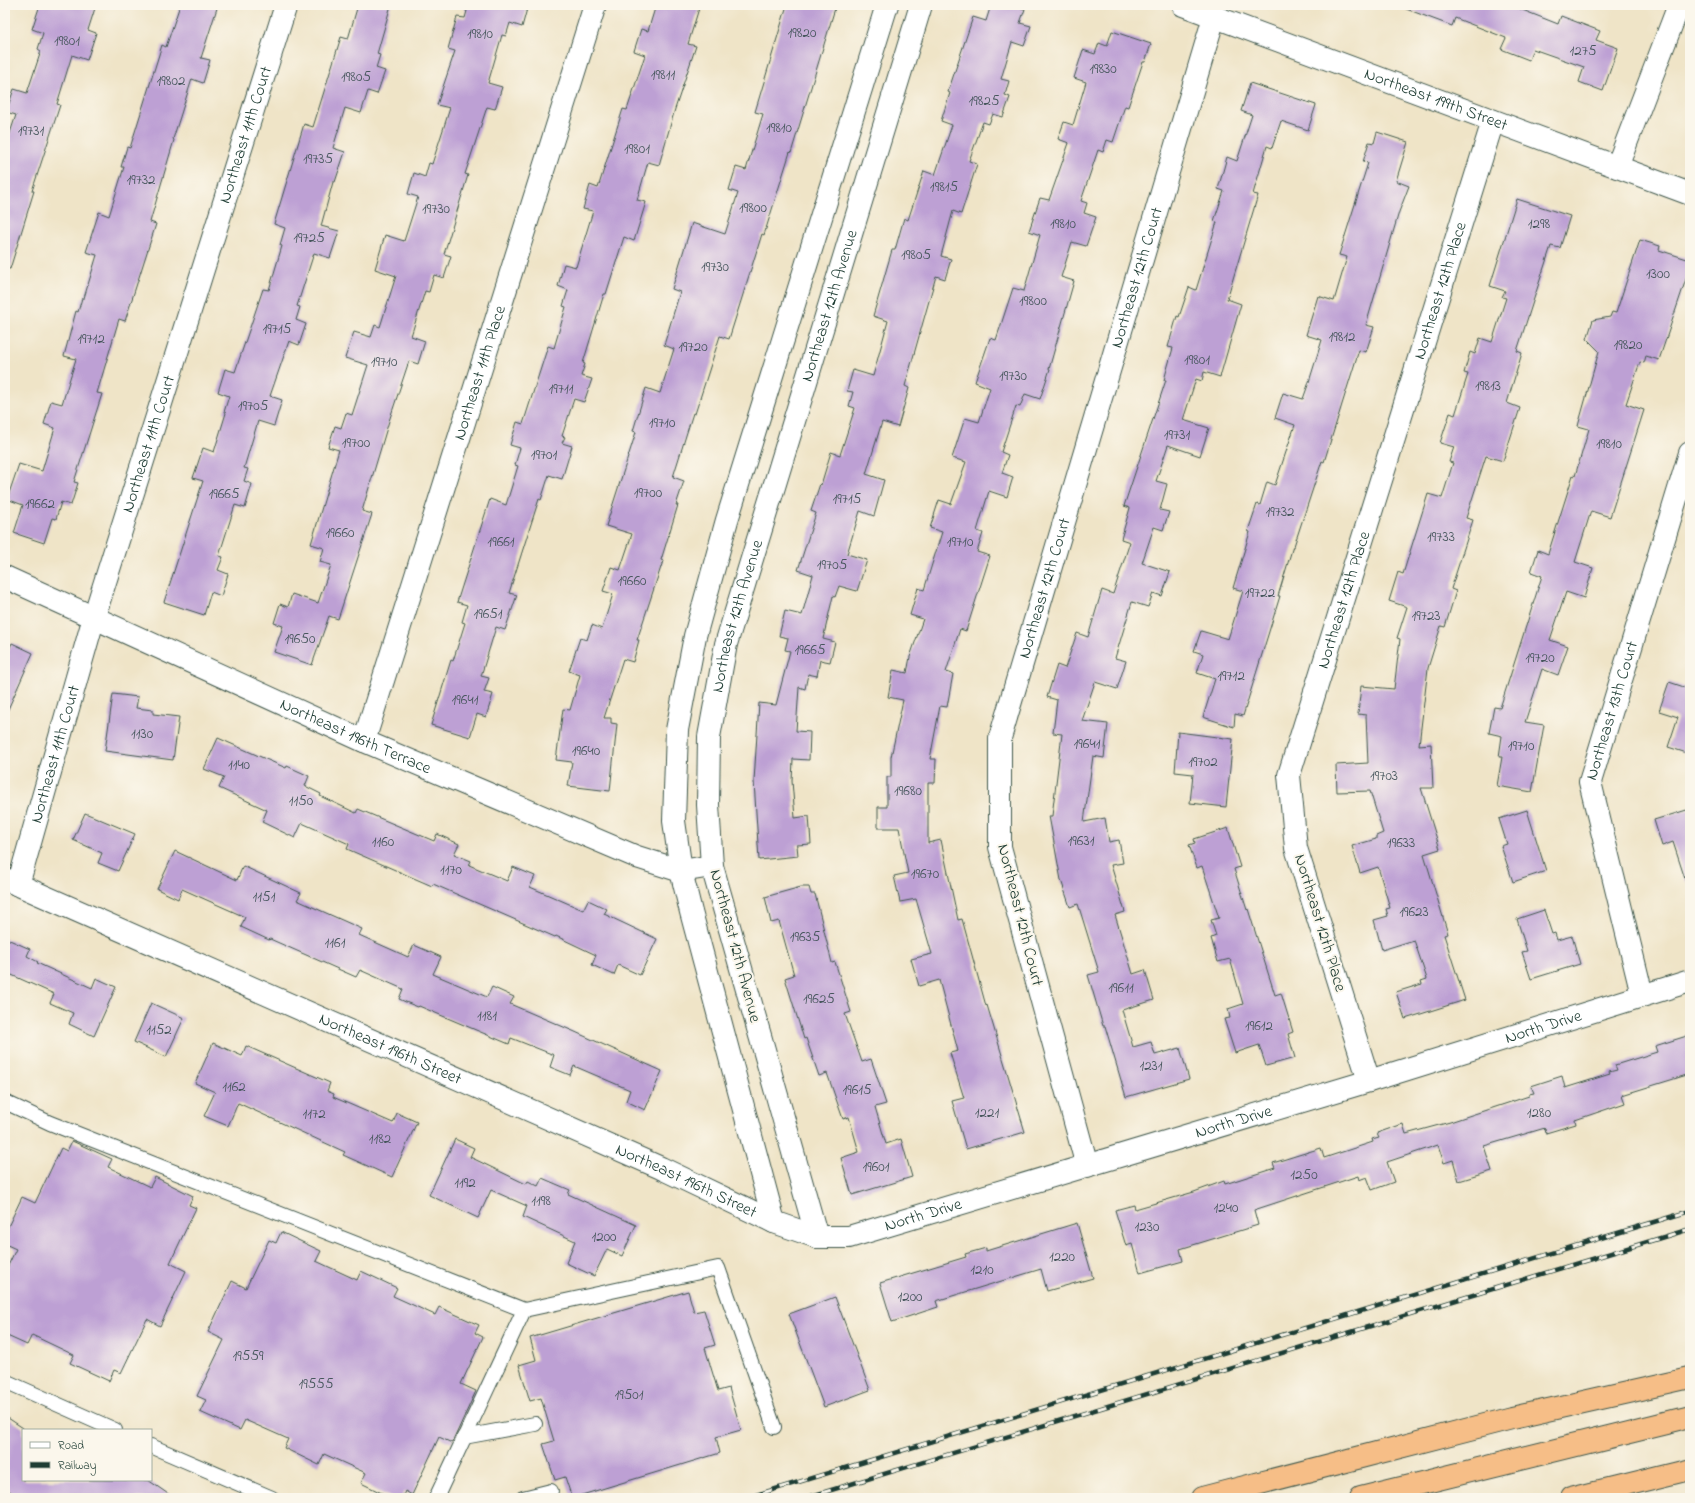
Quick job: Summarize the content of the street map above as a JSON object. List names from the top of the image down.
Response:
{
  "streets": {
    "street": [
      "Northeast 199th Street",
      "Northeast 11th Court",
      "Northeast 12th Court",
      "Northeast 12th Place",
      "Northeast 12th Avenue",
      "Northeast 11th Place",
      "Northeast 13th Court",
      "Northeast 196th Terrace",
      "North Drive",
      "Northeast 196th Street"
    ]
  },
  "crossings": [
    ["Northeast 199th Street", "Northeast 12th Court"],
    ["Northeast 199th Street", "Northeast 12th Place"],
    ["Northeast 11th Court", "Northeast 196th Terrace"],
    ["Northeast 11th Court", "Northeast 196th Street"],
    ["Northeast 12th Court", "North Drive"],
    ["Northeast 12th Place", "North Drive"],
    ["Northeast 12th Avenue", "Northeast 196th Terrace"],
    ["Northeast 12th Avenue", "North Drive"],
    ["Northeast 12th Avenue", "Northeast 196th Street"],
    ["Northeast 11th Place", "Northeast 196th Terrace"],
    ["Northeast 13th Court", "North Drive"],
    ["North Drive", "Northeast 196th Street"]
  ],
  "house_numbers": [
    "19820",
    "19810",
    "19801",
    "1275",
    "19830",
    "19811",
    "19805",
    "19802",
    "19825",
    "19810",
    "19731",
    "19801",
    "19735",
    "19732",
    "19815",
    "19800",
    "19730",
    "19810",
    "1298",
    "19725",
    "19805",
    "19730",
    "1300",
    "19800",
    "19715",
    "19812",
    "19712",
    "19820",
    "19720",
    "19801",
    "19710",
    "19730",
    "19813",
    "19711",
    "19705",
    "19710",
    "19731",
    "19700",
    "19810",
    "19701",
    "19700",
    "19665",
    "19715",
    "19662",
    "19732",
    "19660",
    "19733",
    "19661",
    "19710",
    "19705",
    "19660",
    "19722",
    "19651",
    "19723",
    "19650",
    "19665",
    "19720",
    "19712",
    "19641",
    "1130",
    "19641",
    "19710",
    "19640",
    "19702",
    "1140",
    "19703",
    "19680",
    "1150",
    "19631",
    "1160",
    "19633",
    "1170",
    "19670",
    "1151",
    "19623",
    "19635",
    "1161",
    "19611",
    "19625",
    "1181",
    "19612",
    "1152",
    "1231",
    "1162",
    "19615",
    "1221",
    "1280",
    "1172",
    "1182",
    "19601",
    "1250",
    "1192",
    "1198",
    "1240",
    "1230",
    "1200",
    "1220",
    "1210",
    "1200",
    "19559",
    "19555",
    "19501"
  ],
  "legend": ["Road", "Railway"]
}
